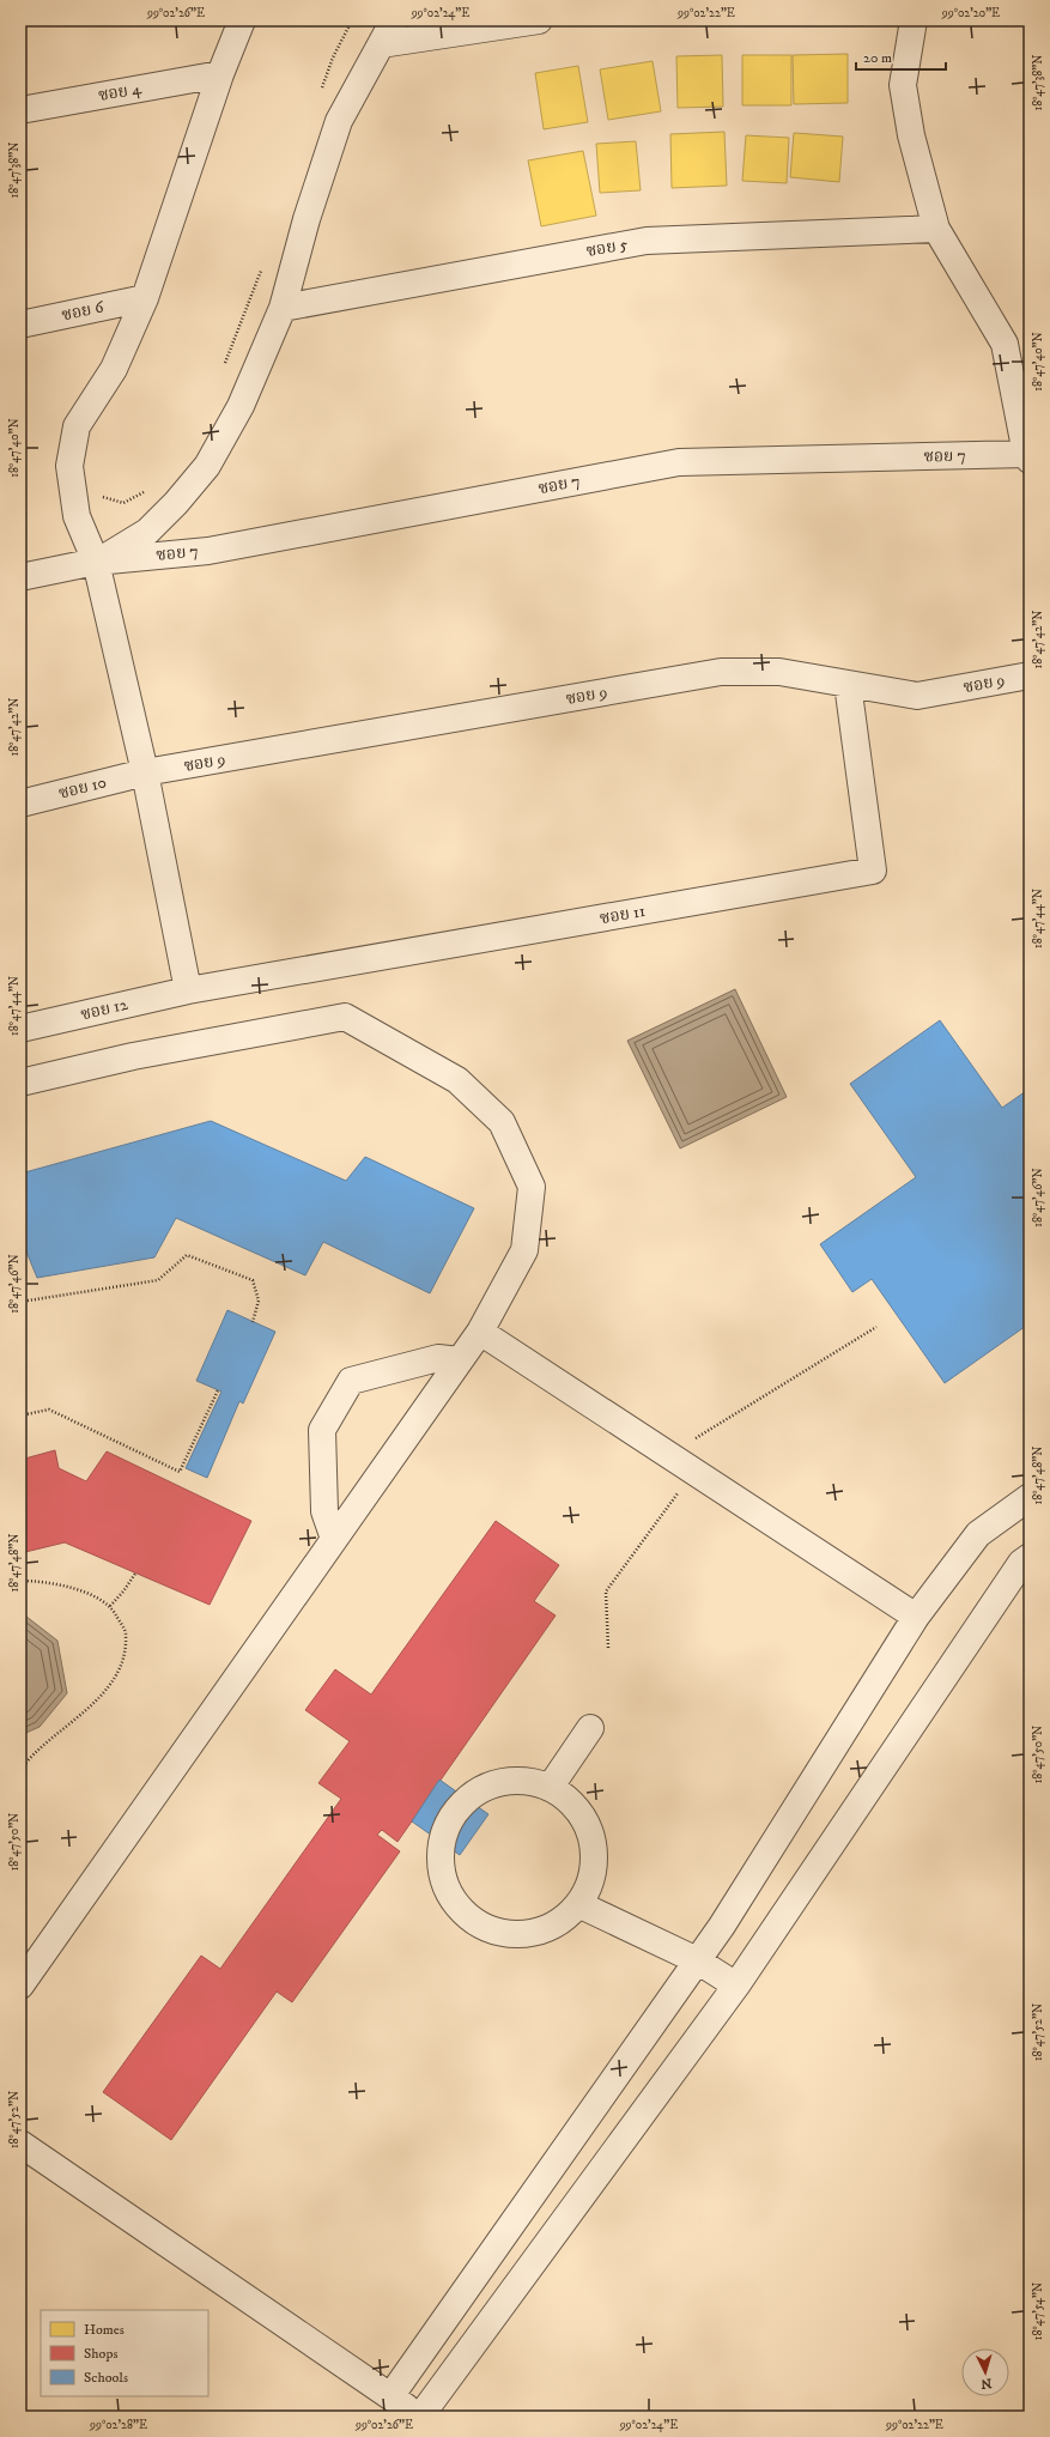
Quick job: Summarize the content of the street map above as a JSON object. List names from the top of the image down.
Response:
{
  "streets": {
    "street": [
      "ซอย 4",
      "ซอย 5",
      "ซอย 6",
      "ซอย 7",
      "ซอย 9",
      "ซอย 10",
      "ซอย 11",
      "ซอย 12"
    ]
  },
  "crossings": [
    ["ซอย 9", "ซอย 10"],
    ["ซอย 9", "ซอย 11"],
    ["ซอย 11", "ซอย 12"]
  ],
  "legend": ["Homes", "Shops", "Schools"],
  "scale_bar": "20 m",
  "north": "bottom",
  "coordinates": [
    "99°02'26\"E",
    "99°02'24\"E",
    "99°02'22\"E",
    "99°02'20\"E",
    "18°47'38\"N",
    "18°47'40\"N",
    "18°47'42\"N",
    "18°47'44\"N",
    "18°47'46\"N",
    "18°47'48\"N",
    "18°47'50\"N",
    "18°47'52\"N",
    "18°47'54\"N",
    "99°02'28\"E"
  ]
}
